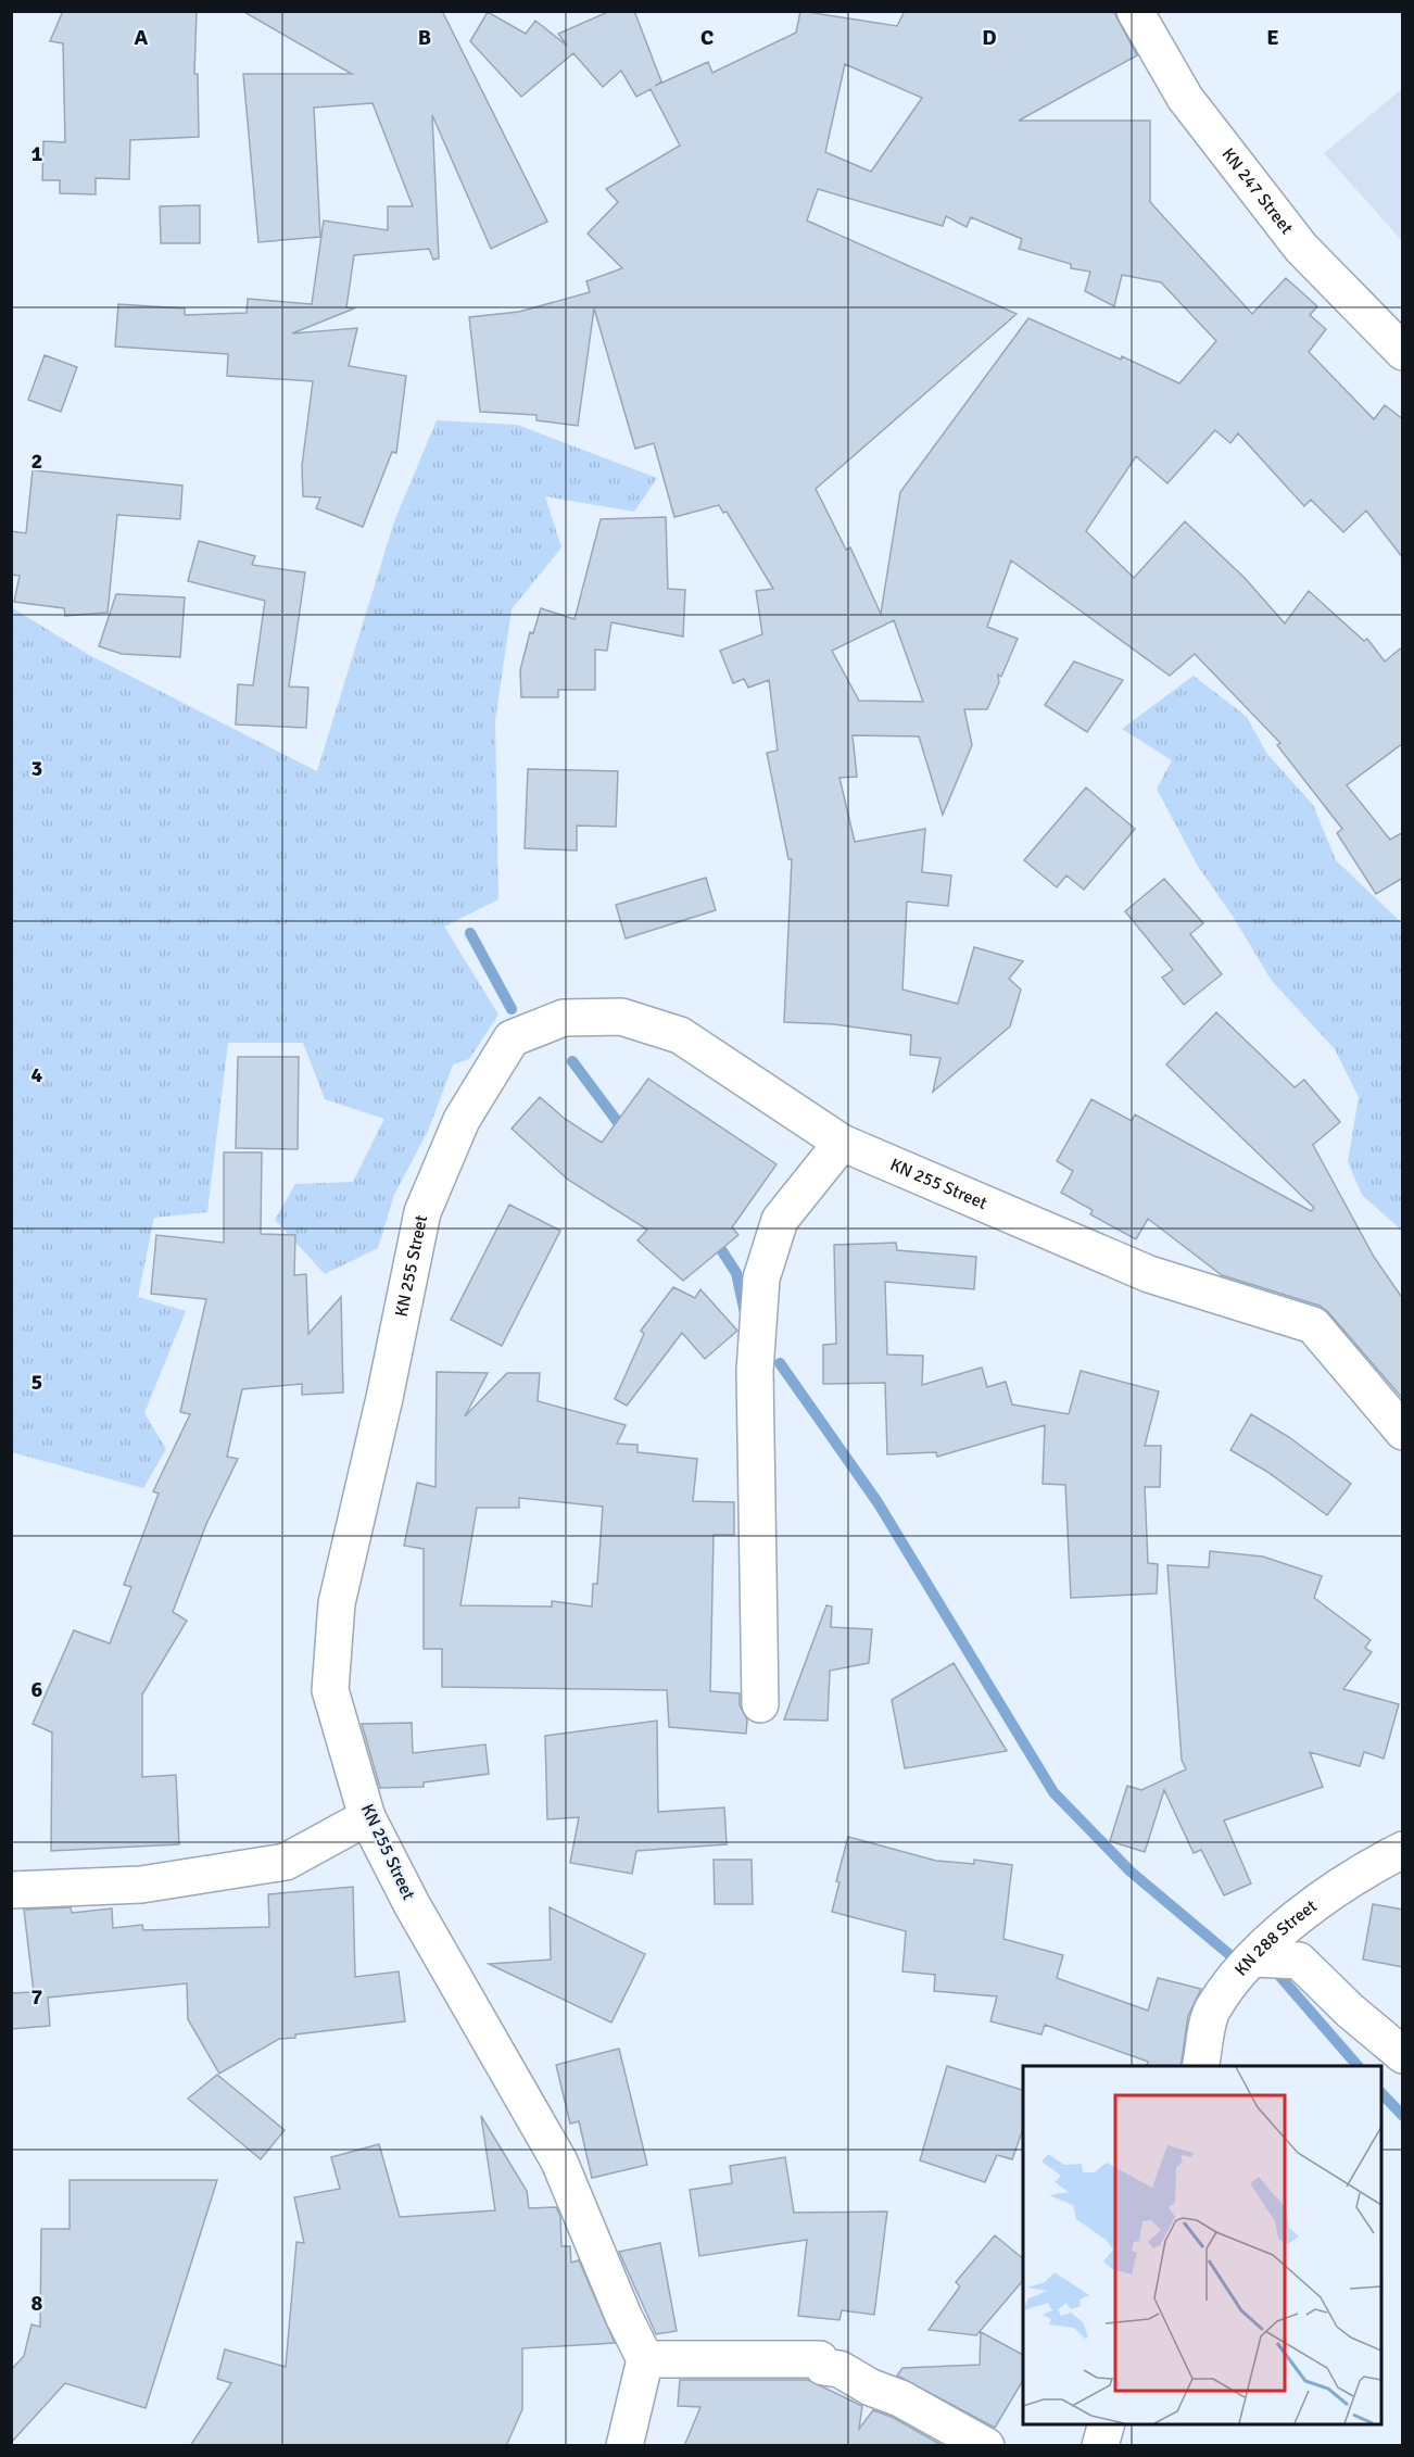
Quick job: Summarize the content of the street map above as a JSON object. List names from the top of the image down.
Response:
{
  "streets": {
    "street": ["KN 247 Street", "KN 255 Street", "KN 288 Street"]
  },
  "grid": {
    "columns": [
      "A",
      "B",
      "C",
      "D",
      "E"
    ],
    "rows": [
      "1",
      "2",
      "3",
      "4",
      "5",
      "6",
      "7",
      "8"
    ]
  }
}
